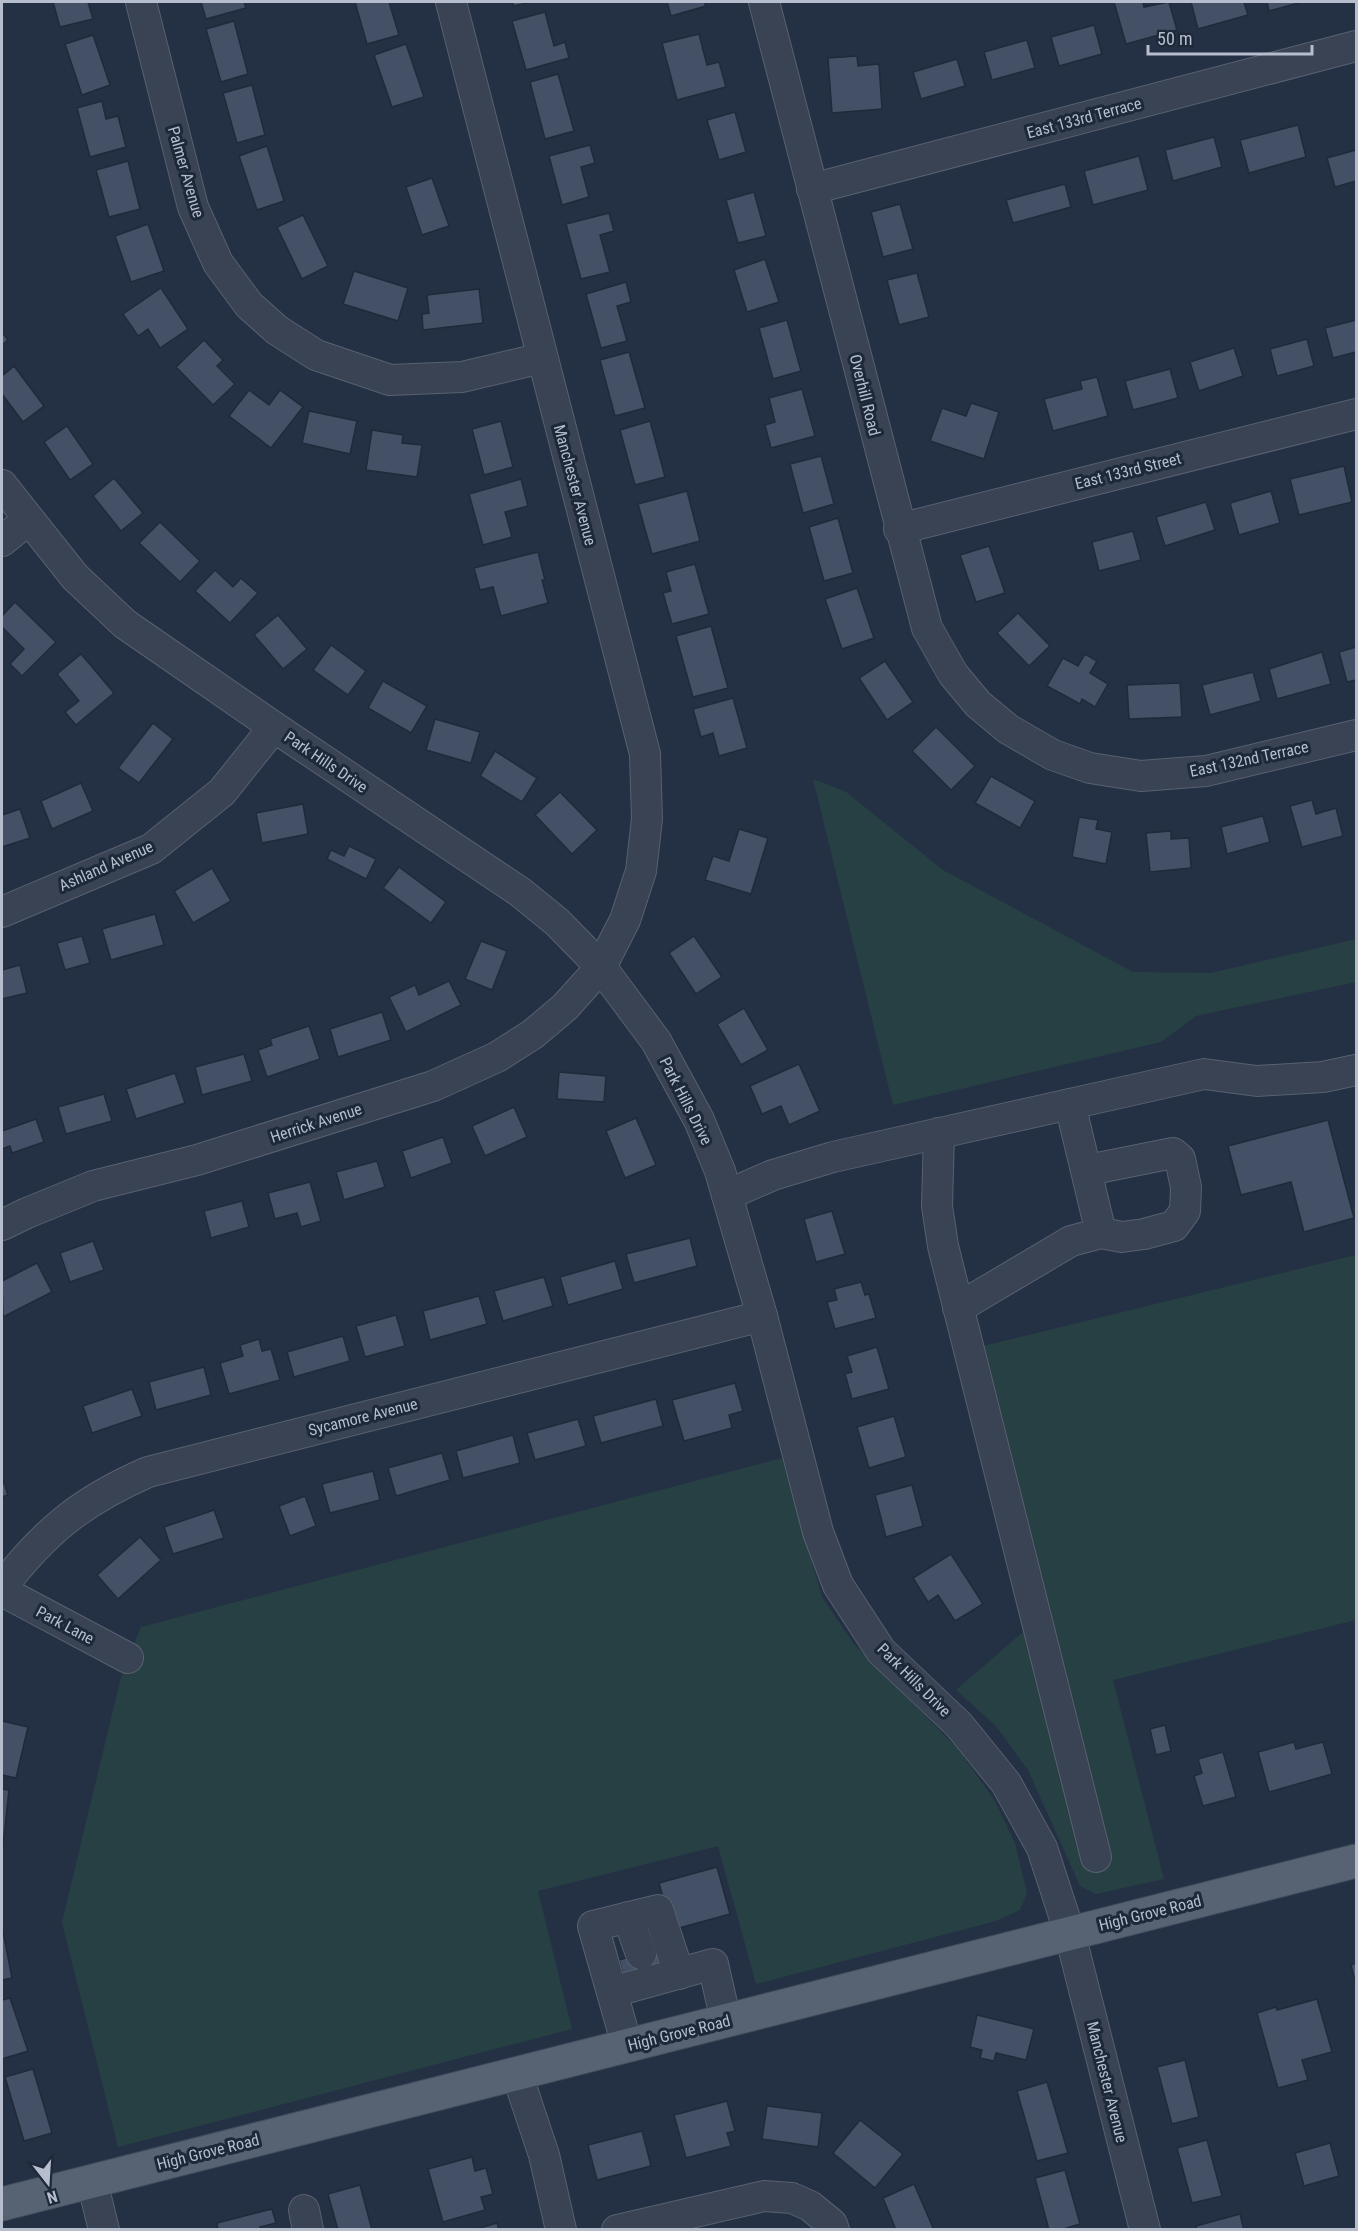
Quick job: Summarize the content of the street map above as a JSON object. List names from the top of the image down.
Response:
{
  "streets": {
    "main road": ["High Grove Road"],
    "street": [
      "East 133rd Terrace",
      "Palmer Avenue",
      "Overhill Road",
      "East 133rd Street",
      "Manchester Avenue",
      "East 132nd Terrace",
      "Park Hills Drive",
      "Ashland Avenue",
      "Herrick Avenue",
      "Sycamore Avenue",
      "Park Lane"
    ]
  },
  "crossings": [
    ["East 133rd Terrace", "Overhill Road"],
    ["Palmer Avenue", "Manchester Avenue"],
    ["Overhill Road", "East 133rd Street"],
    ["Overhill Road", "East 132nd Terrace"],
    ["Manchester Avenue", "Park Hills Drive"],
    ["Manchester Avenue", "Herrick Avenue"],
    ["Manchester Avenue", "High Grove Road"],
    ["Park Hills Drive", "Ashland Avenue"],
    ["Park Hills Drive", "Herrick Avenue"],
    ["Park Hills Drive", "Sycamore Avenue"],
    ["Park Hills Drive", "High Grove Road"],
    ["Sycamore Avenue", "Park Lane"]
  ],
  "scale_bar": "50 m",
  "north": "bottom"
}
